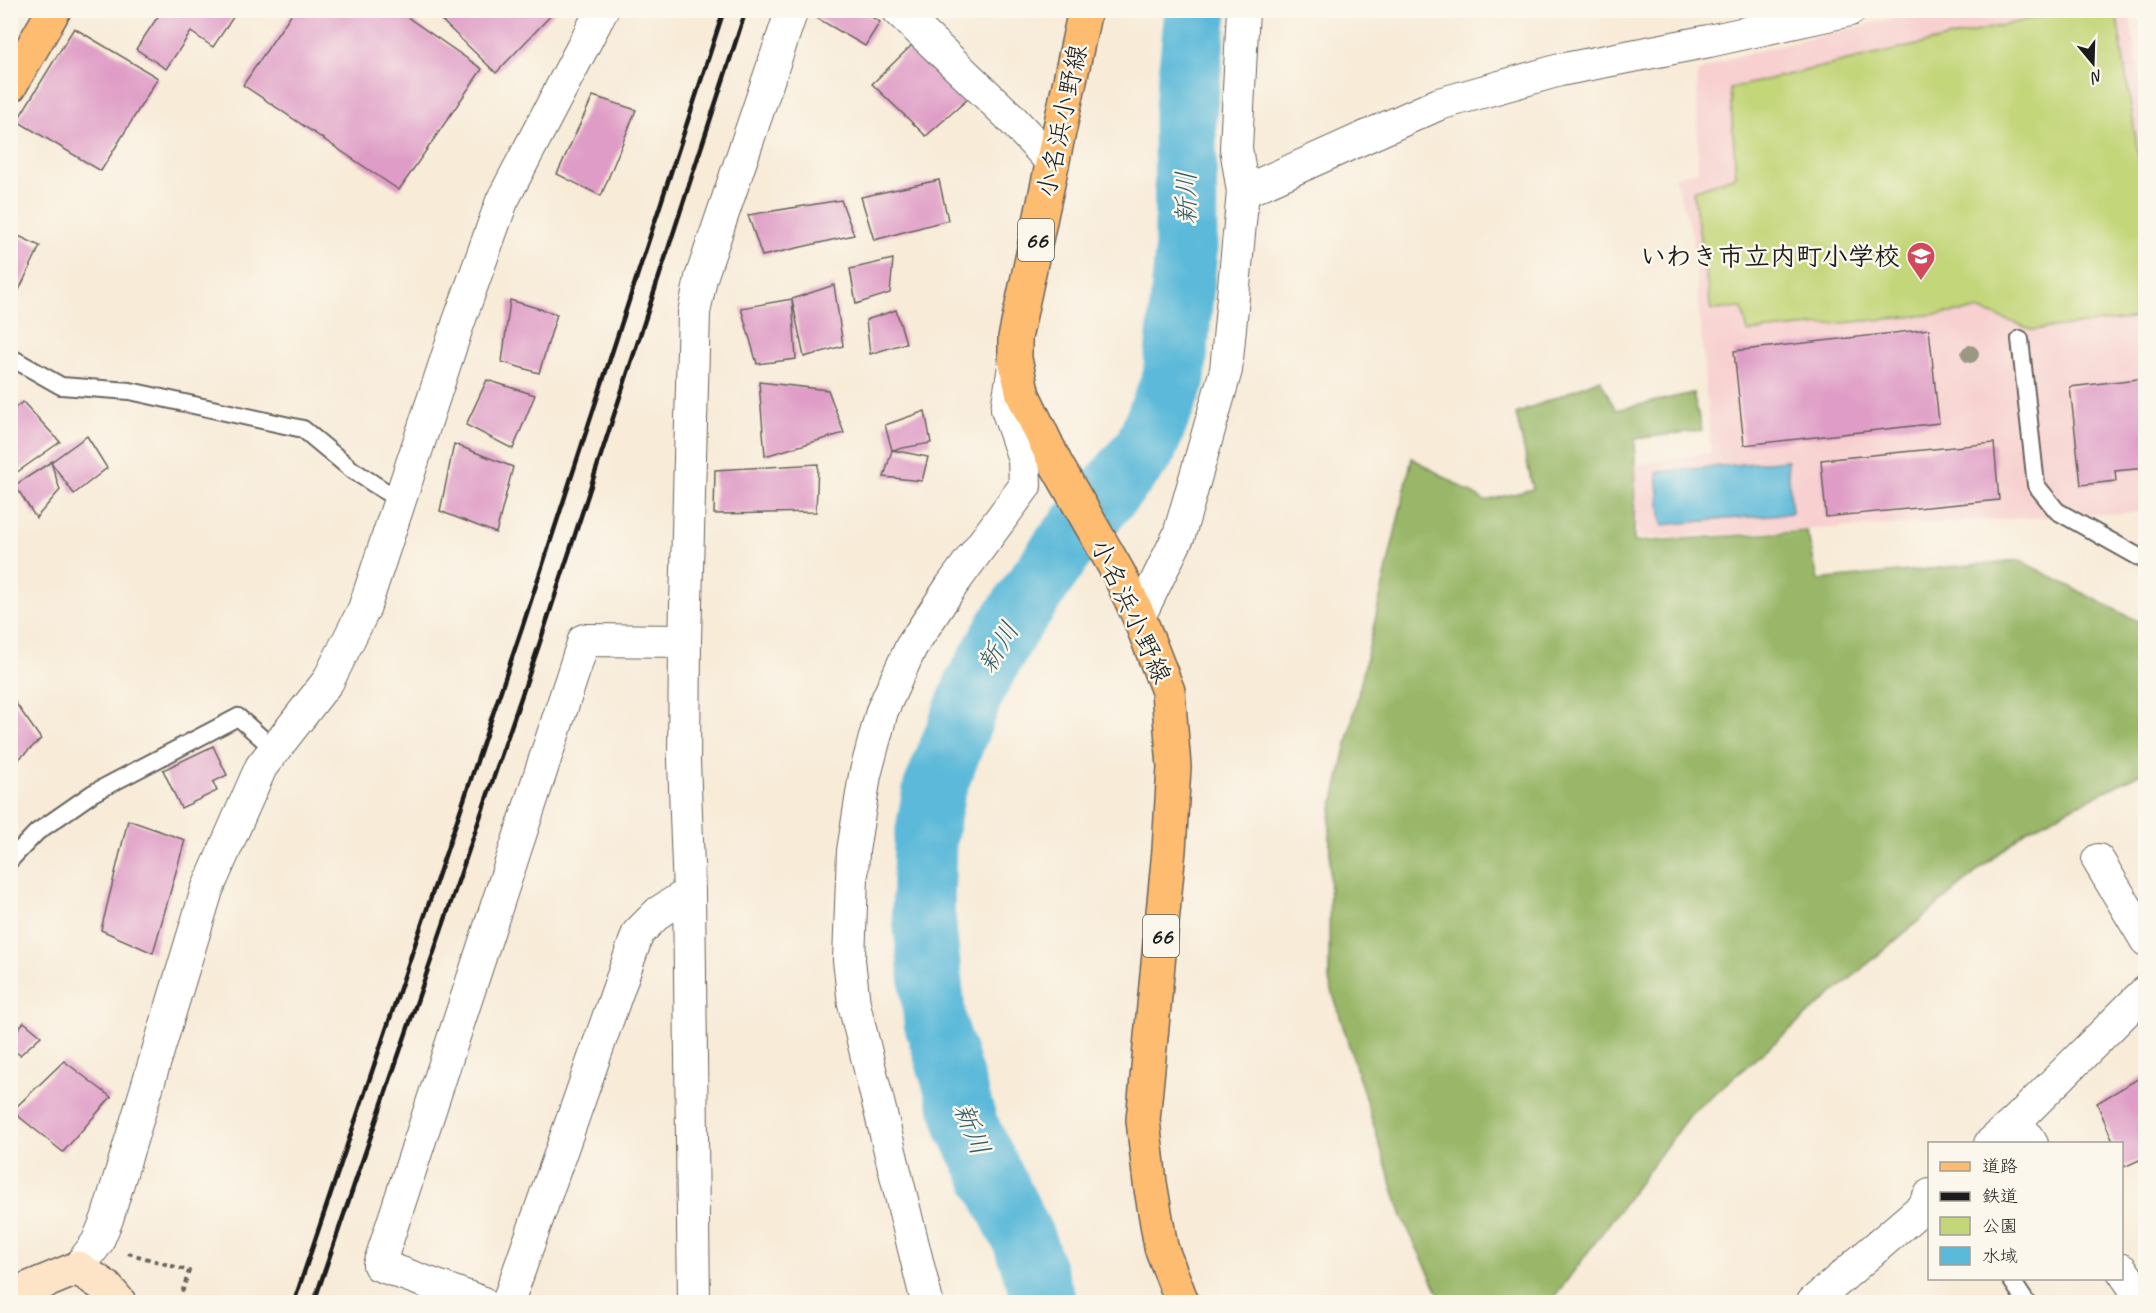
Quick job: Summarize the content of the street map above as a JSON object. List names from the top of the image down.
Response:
{
  "streets": {
    "main road": ["小名浜小野線", "66"]
  },
  "water": ["新川"],
  "places": {
    "school or university": ["いわき市立内町小学校"]
  },
  "legend": [
    "道路",
    "鉄道",
    "公園",
    "水域"
  ],
  "north": "bottom"
}
